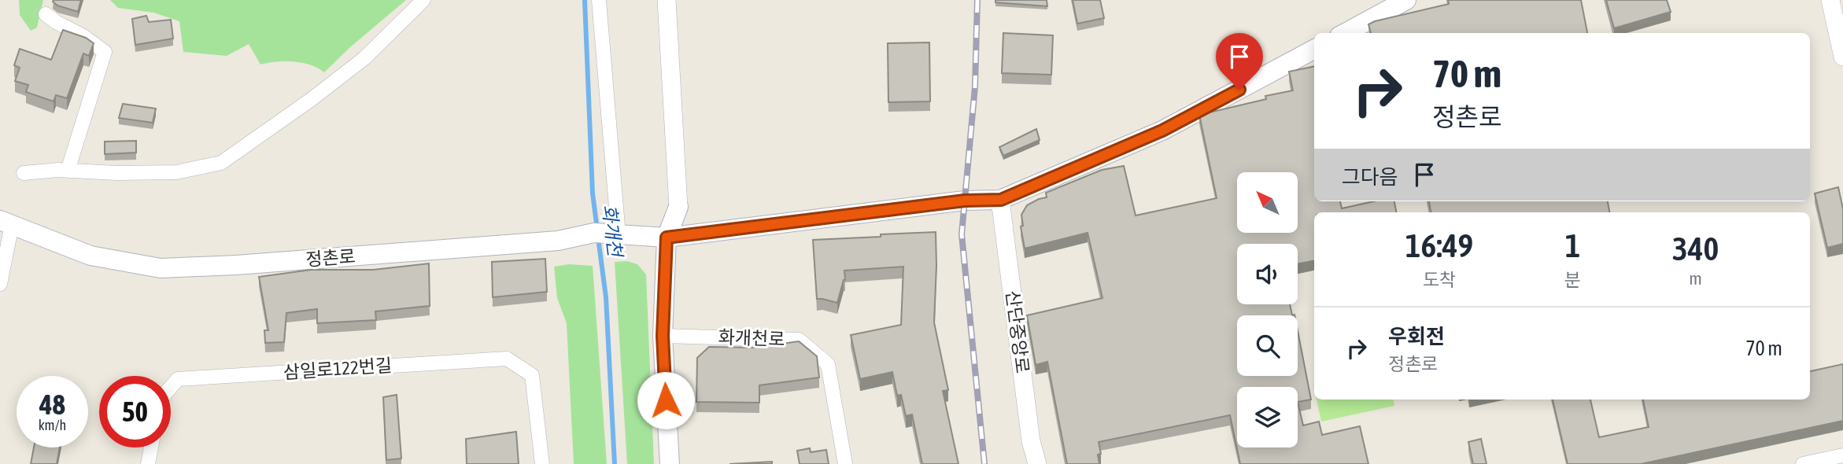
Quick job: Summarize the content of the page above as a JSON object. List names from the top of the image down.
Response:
{
  "streets": {
    "main road": ["정촌로"],
    "street": ["산단중앙로", "화개천로", "삼일로122번길"]
  },
  "crossings": [
    ["정촌로", "산단중앙로"]
  ],
  "water": ["화개천"],
  "north": "top left",
  "page": {
    "turn": ["70 m", "정촌로"],
    "then": "그다음",
    "eta": [
      "16:49",
      "도착",
      "1",
      "분",
      "340",
      "m"
    ],
    "list": [
      {
        "name": "우회전",
        "note": "정촌로",
        "value": "70 m"
      }
    ],
    "speed": "48 km/h",
    "limit": "50"
  }
}
